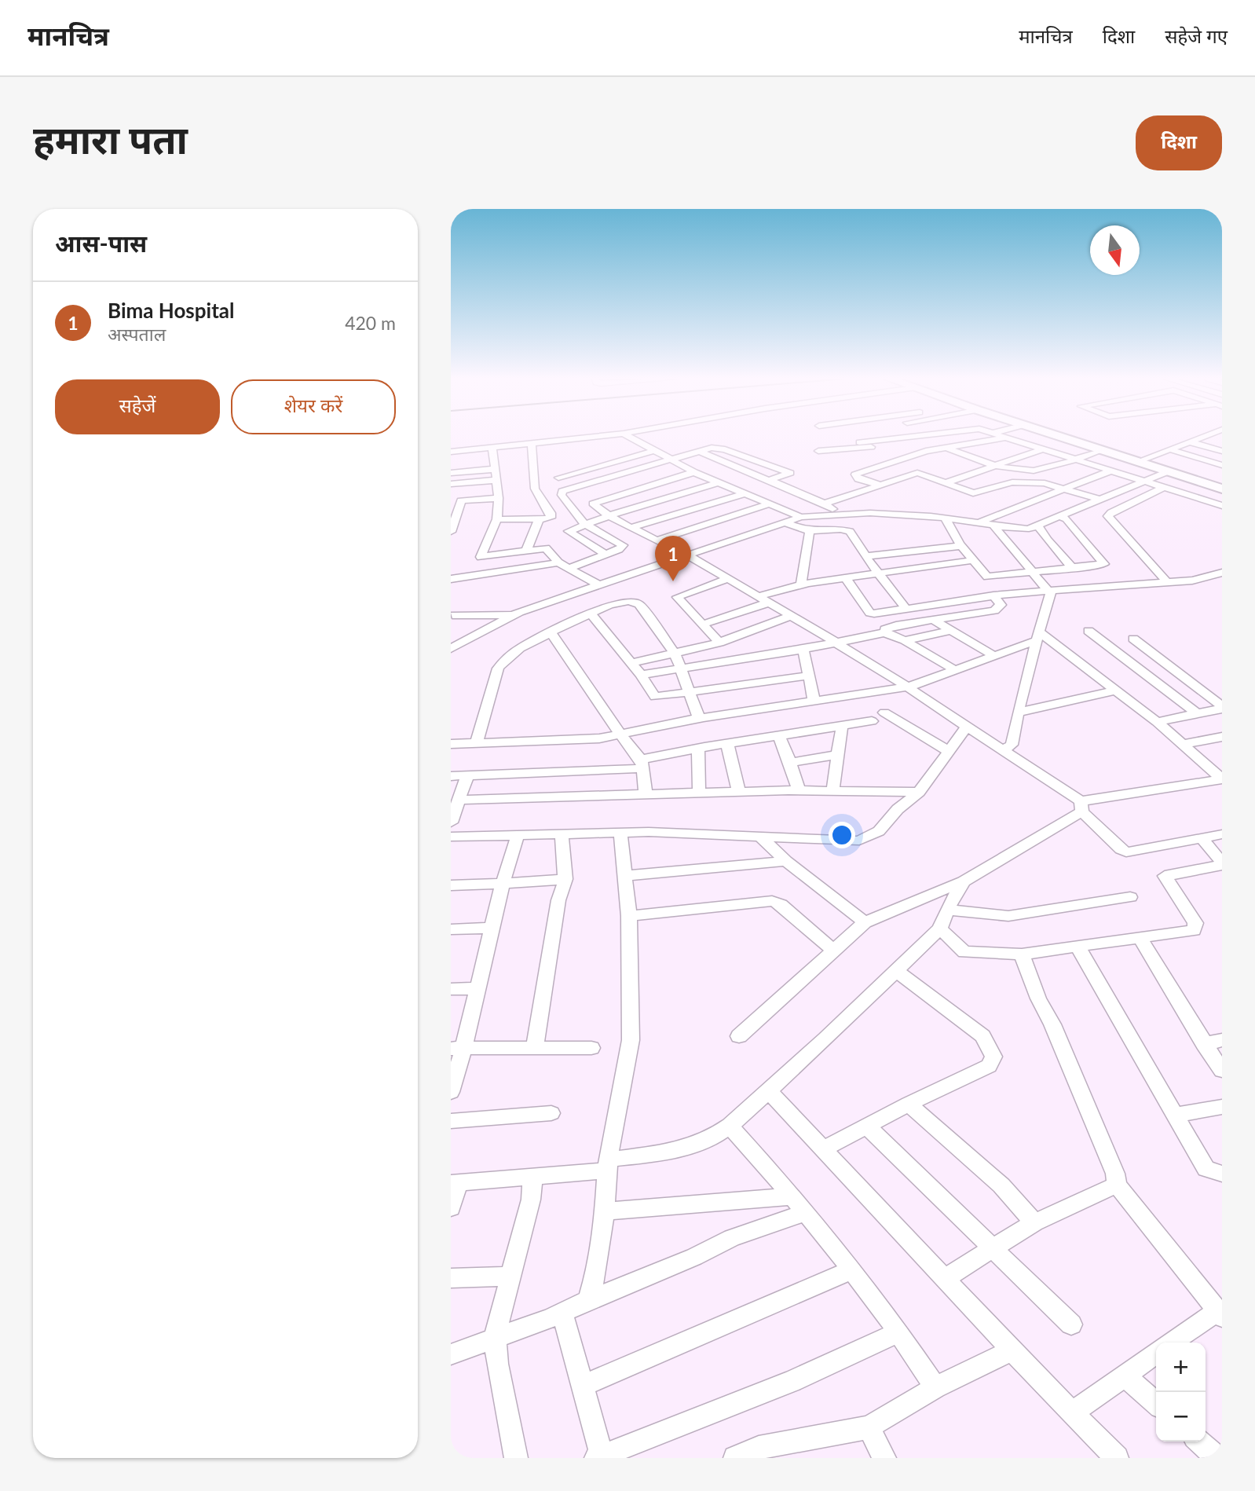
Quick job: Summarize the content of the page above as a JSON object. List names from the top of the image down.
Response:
{
  "north": "bottom",
  "page": {
    "header": "मानचित्र",
    "nav": ["मानचित्र", "दिशा", "सहेजे गए"],
    "buttons": [
      "दिशा",
      ["सहेजें", "शेयर करें"]
    ],
    "title": "हमारा पता",
    "heading": "आस-पास",
    "list": [
      {
        "mark": "1",
        "name": "Bima Hospital",
        "note": "अस्पताल",
        "value": "420 m"
      }
    ],
    "pins": "1",
    "map_buttons": ["+", "−"]
  }
}
